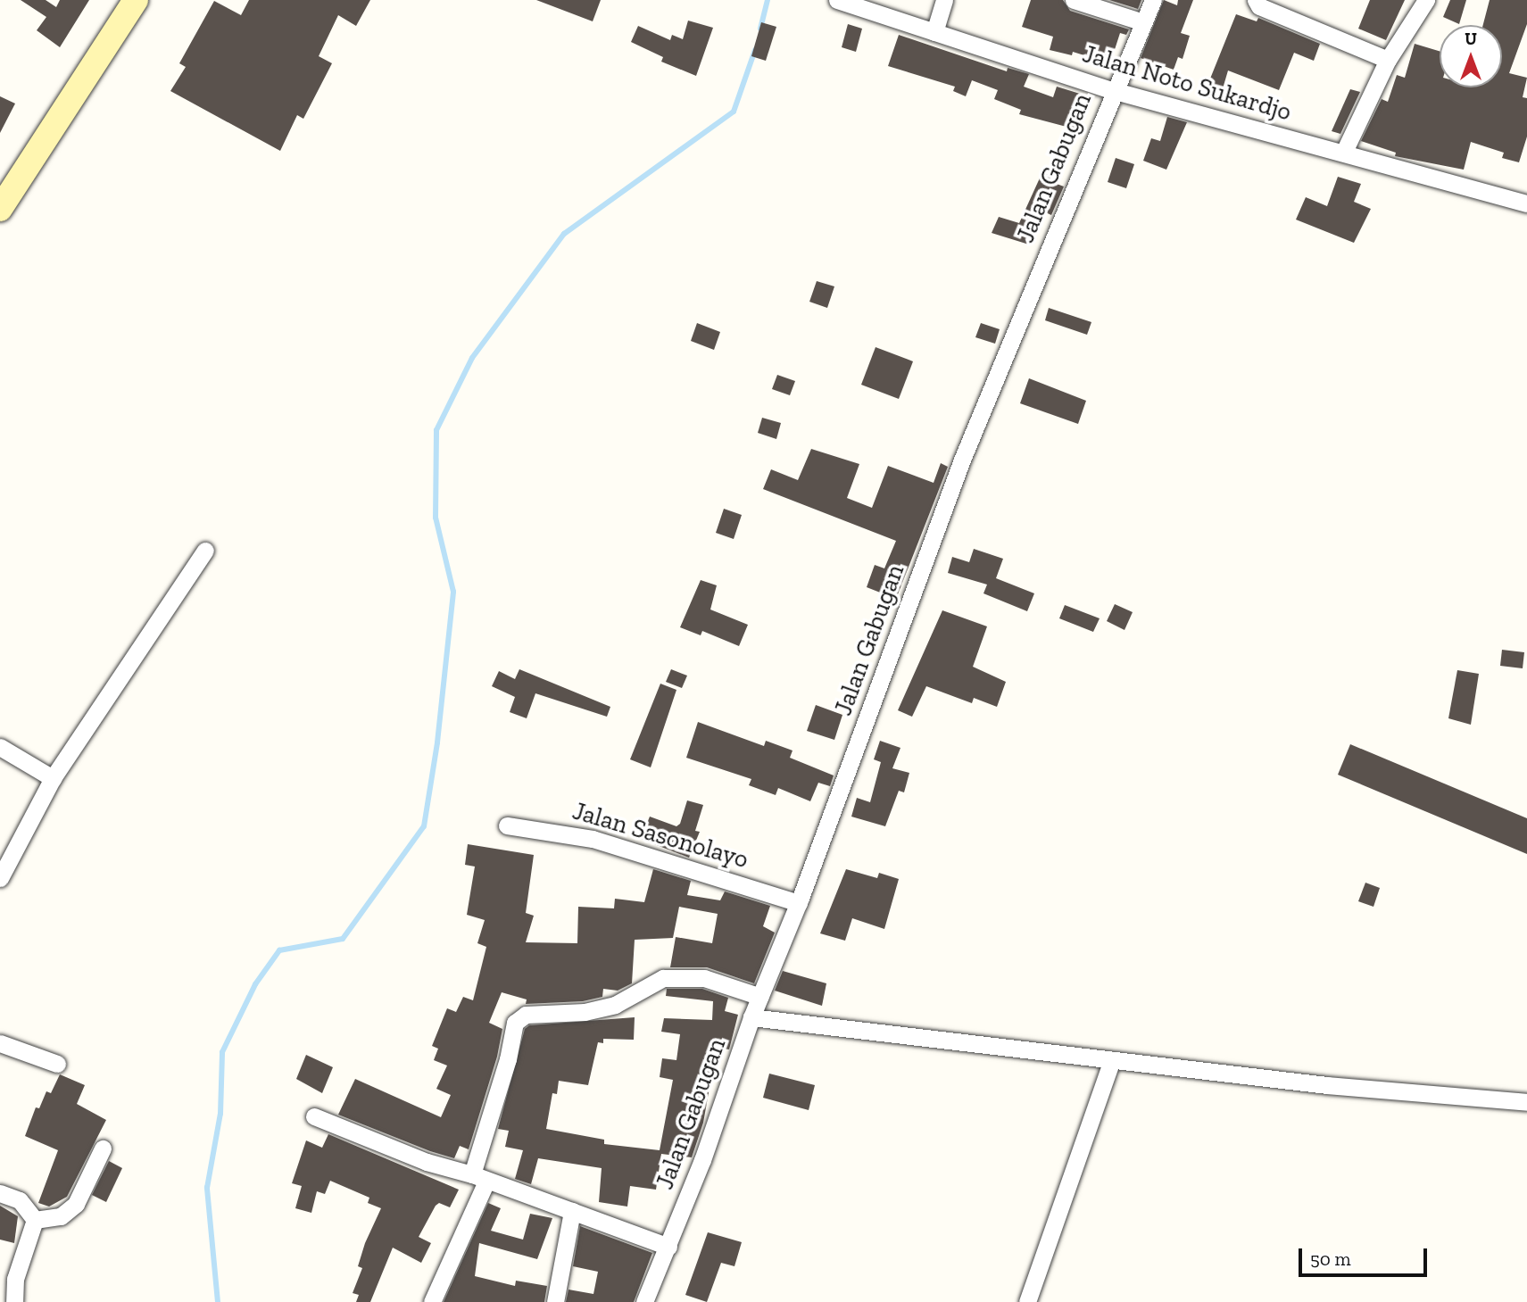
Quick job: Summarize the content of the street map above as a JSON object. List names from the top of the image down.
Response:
{
  "streets": {
    "street": ["Jalan Noto Sukardjo", "Jalan Gabugan", "Jalan Sasonolayo"]
  },
  "crossings": [
    ["Jalan Noto Sukardjo", "Jalan Gabugan"],
    ["Jalan Gabugan", "Jalan Sasonolayo"]
  ],
  "scale_bar": "50 m",
  "north": "top"
}
